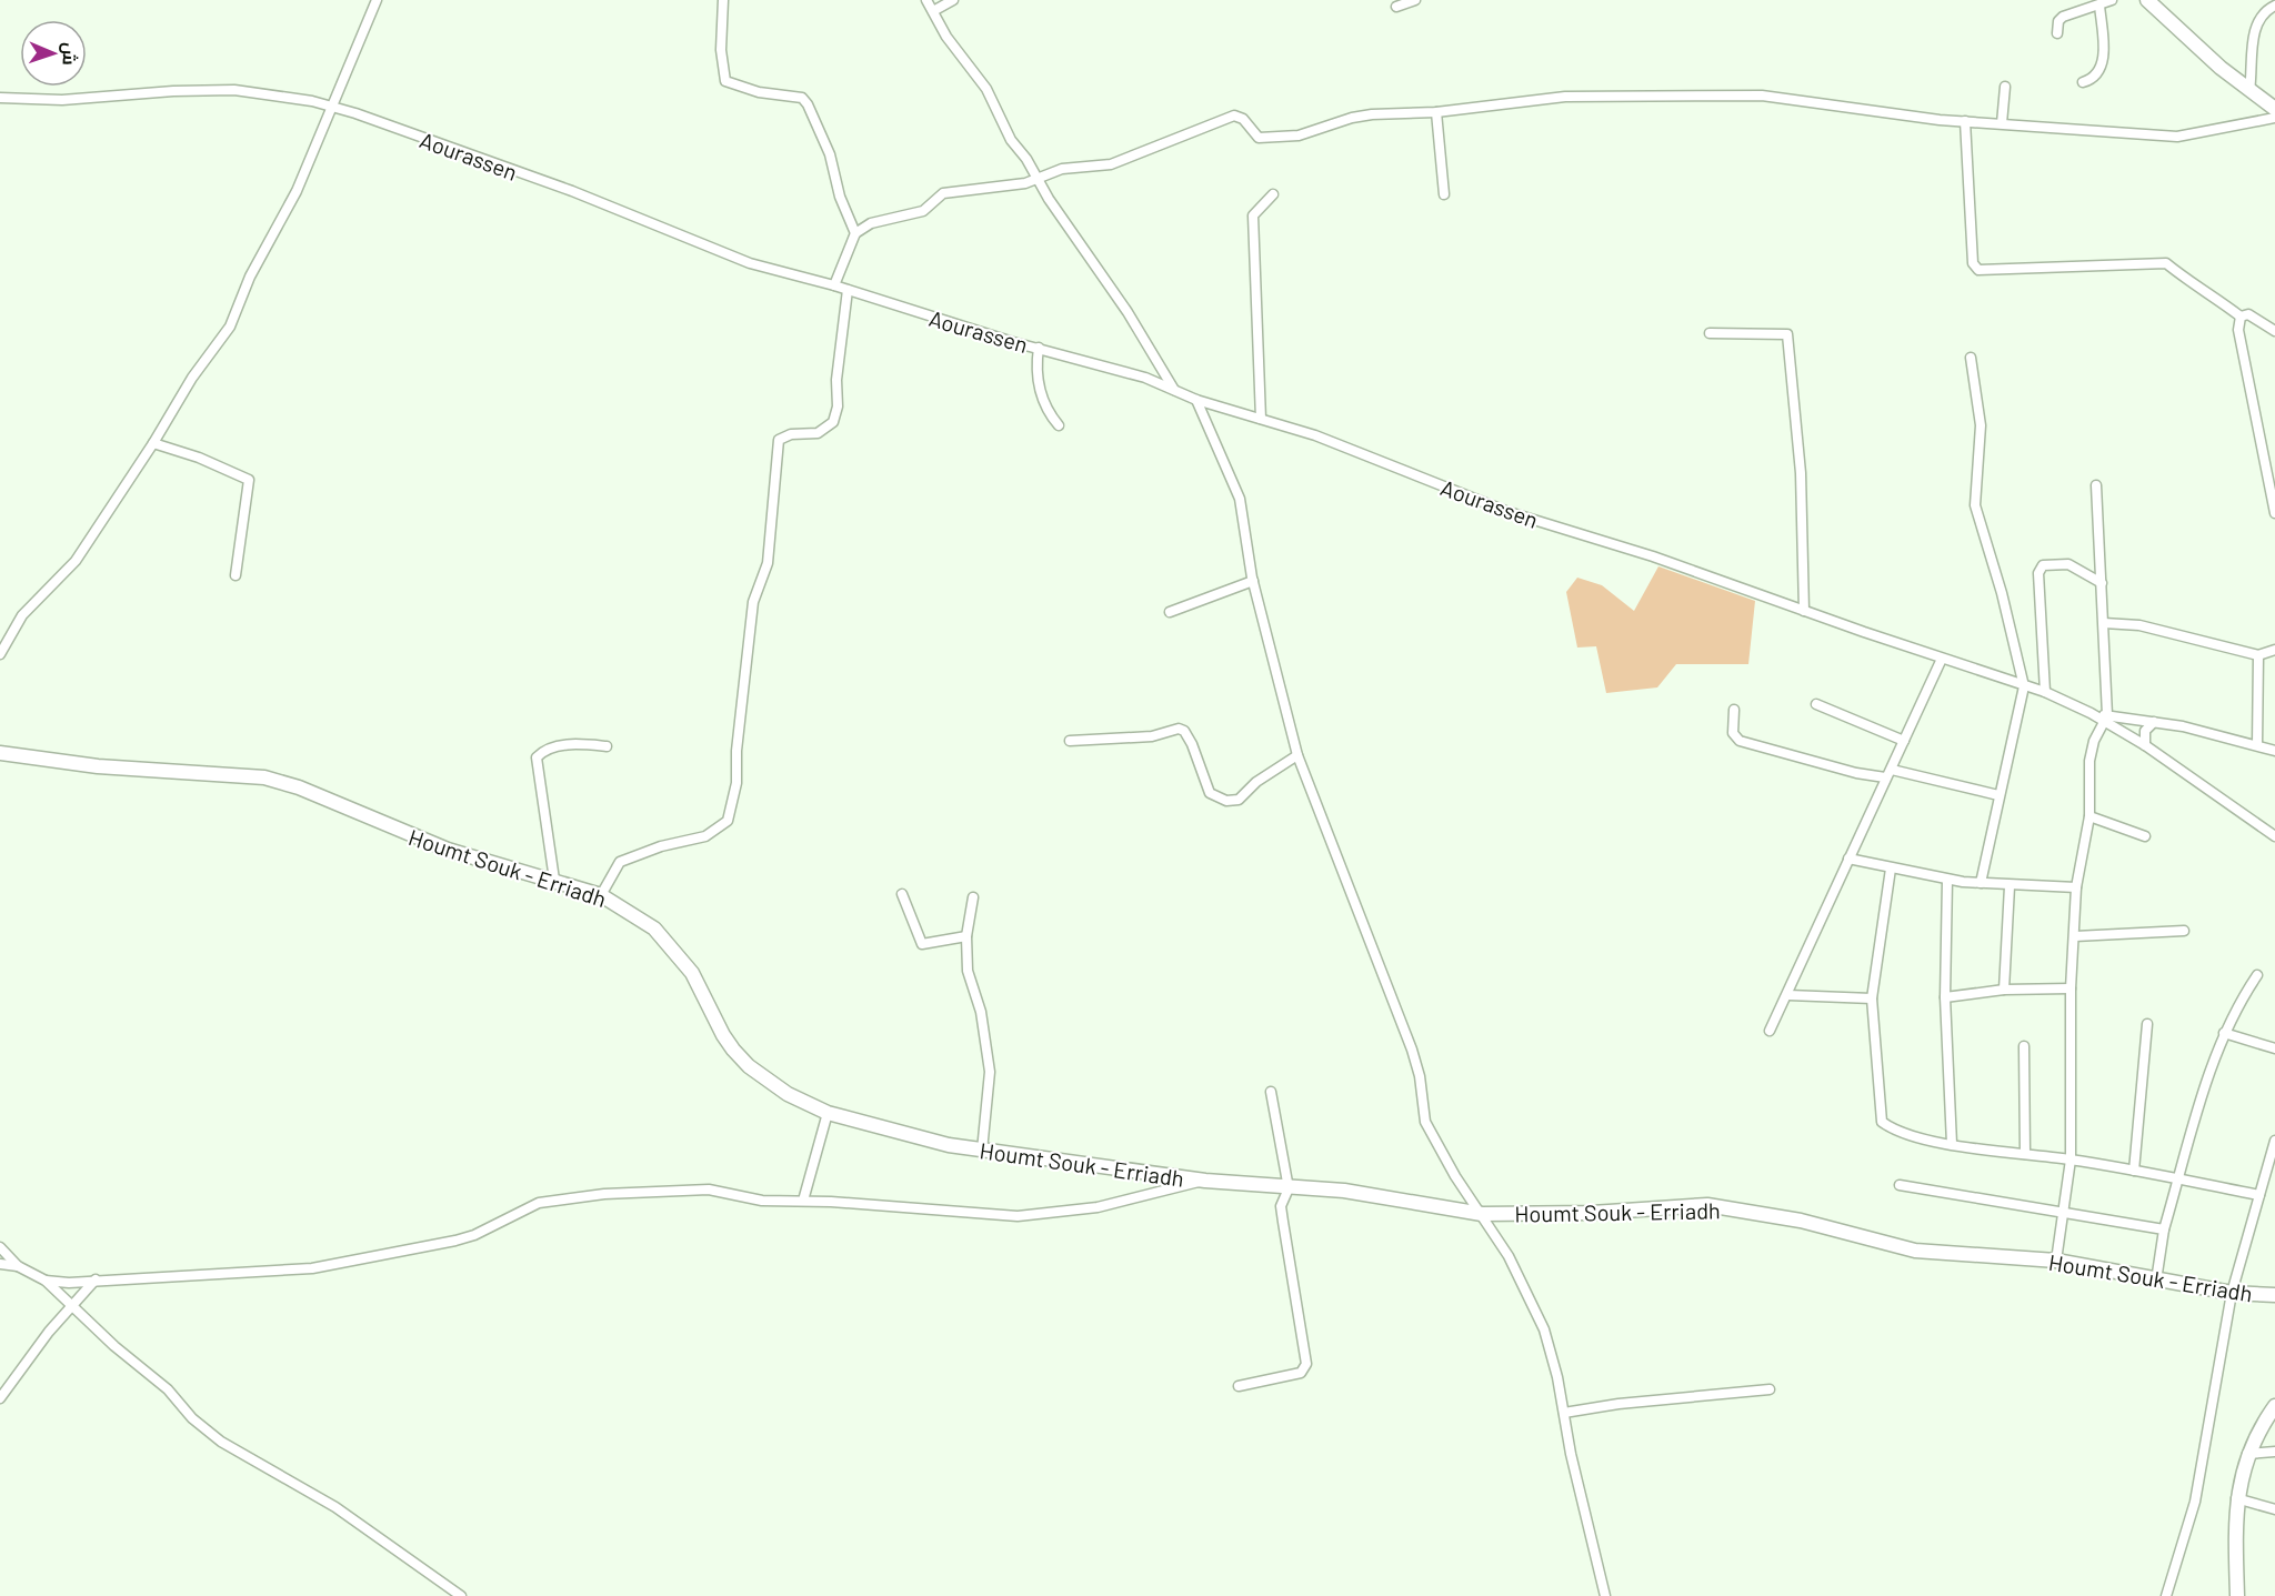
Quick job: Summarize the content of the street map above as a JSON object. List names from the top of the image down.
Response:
{
  "streets": {
    "street": ["Aourassen", "Houmt Souk - Erriadh"]
  },
  "north": "right"
}
